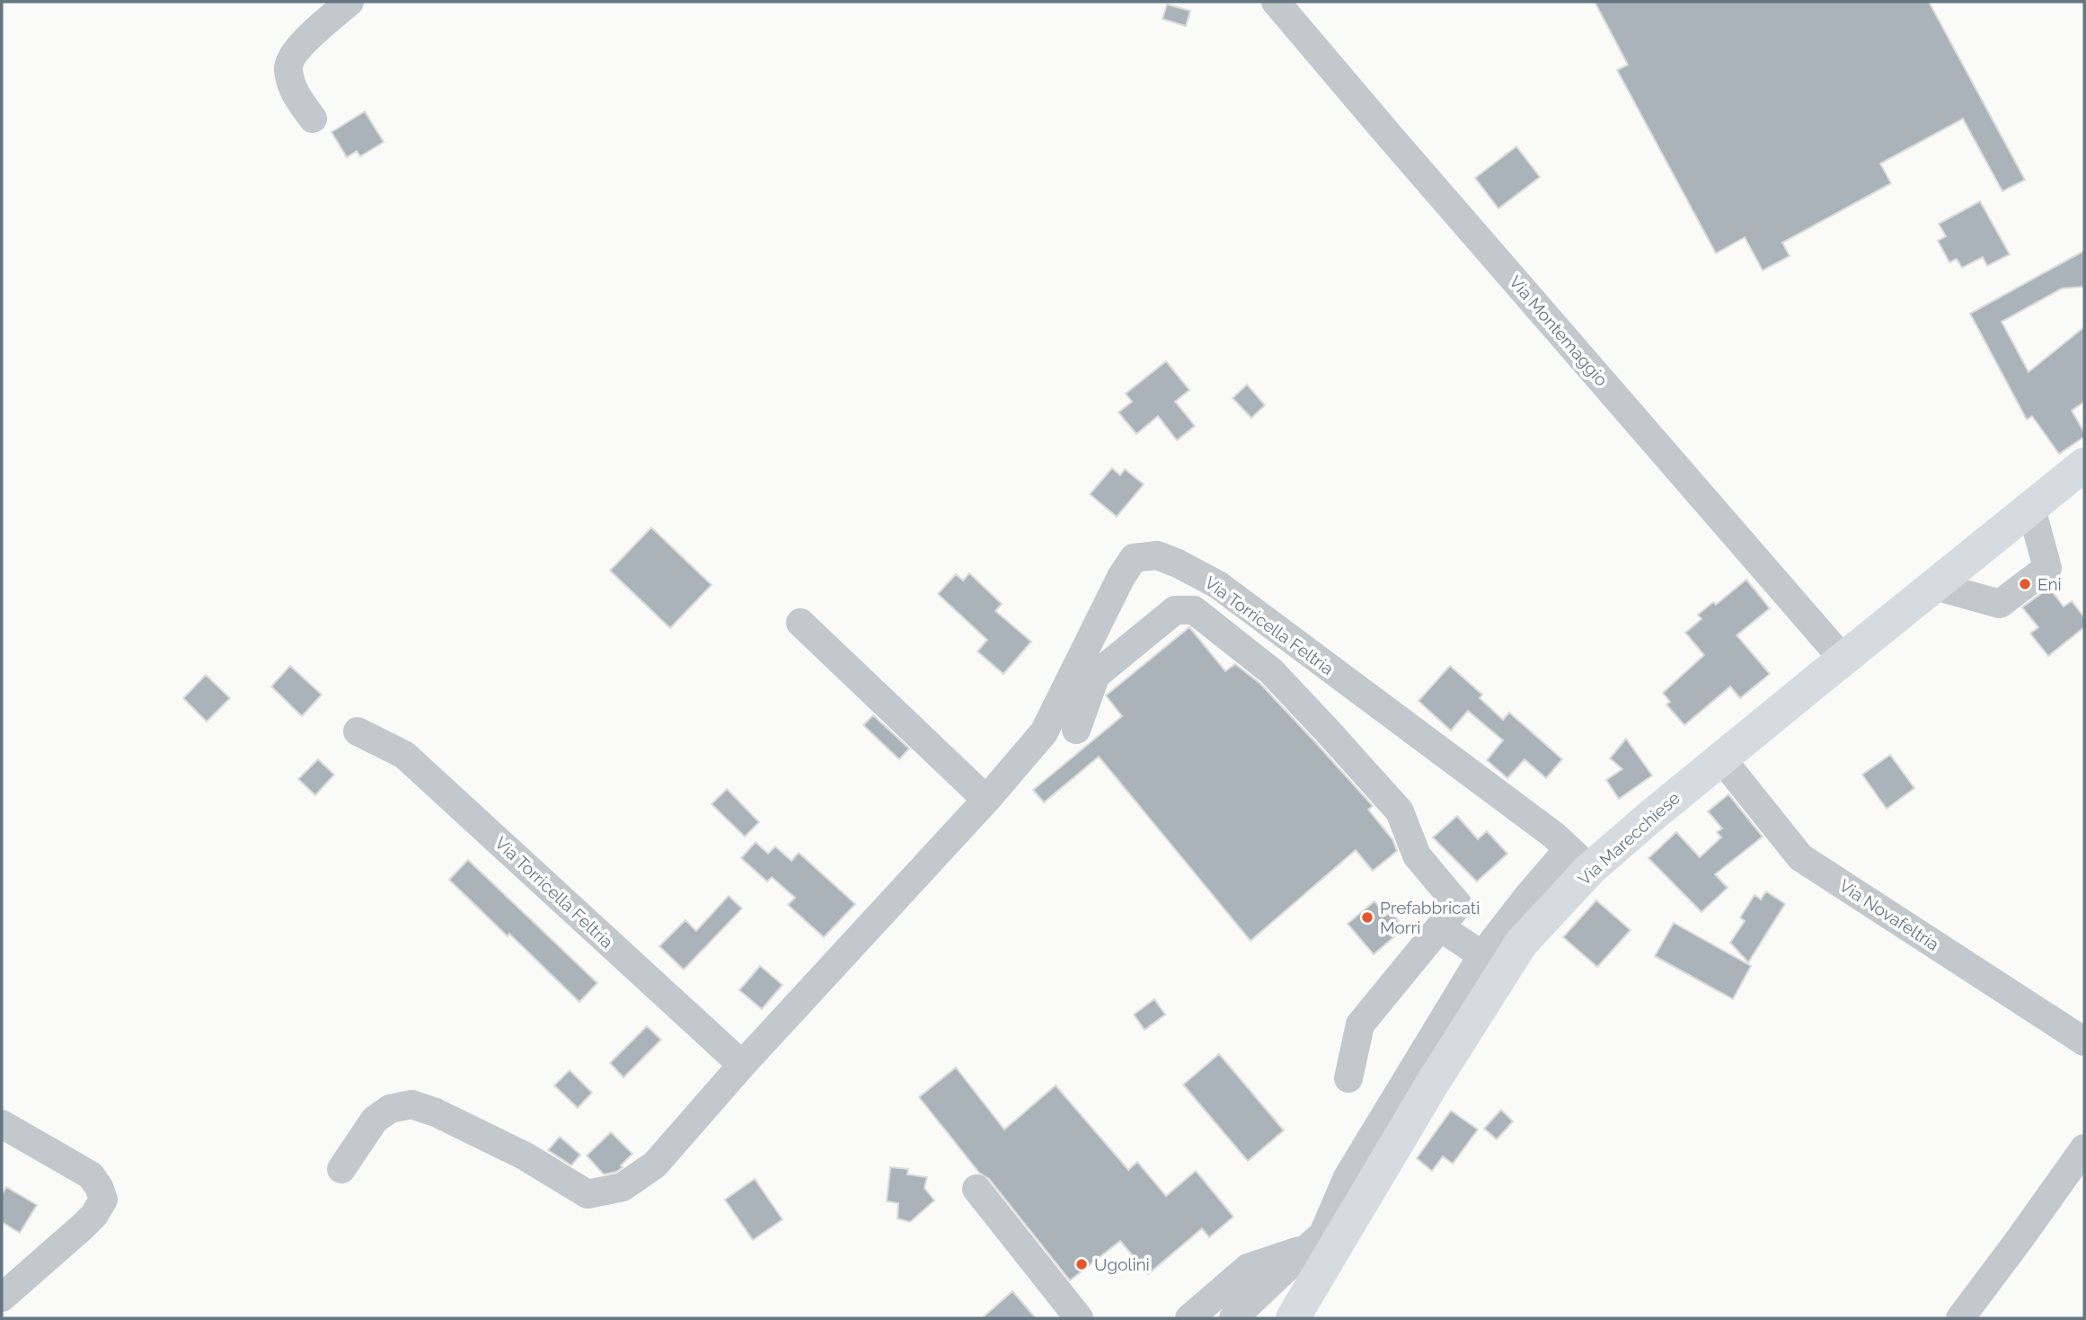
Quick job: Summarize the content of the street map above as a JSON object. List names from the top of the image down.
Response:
{
  "streets": {
    "main road": ["Via Marecchiese"],
    "street": ["Via Montemaggio", "Via Torricella Feltria", "Via Novafeltria"]
  },
  "crossings": [
    ["Via Montemaggio", "Via Marecchiese"],
    ["Via Torricella Feltria", "Via Marecchiese"],
    ["Via Marecchiese", "Via Novafeltria"]
  ],
  "places": ["Eni", "Prefabbricati Morri", "Ugolini"]
}
